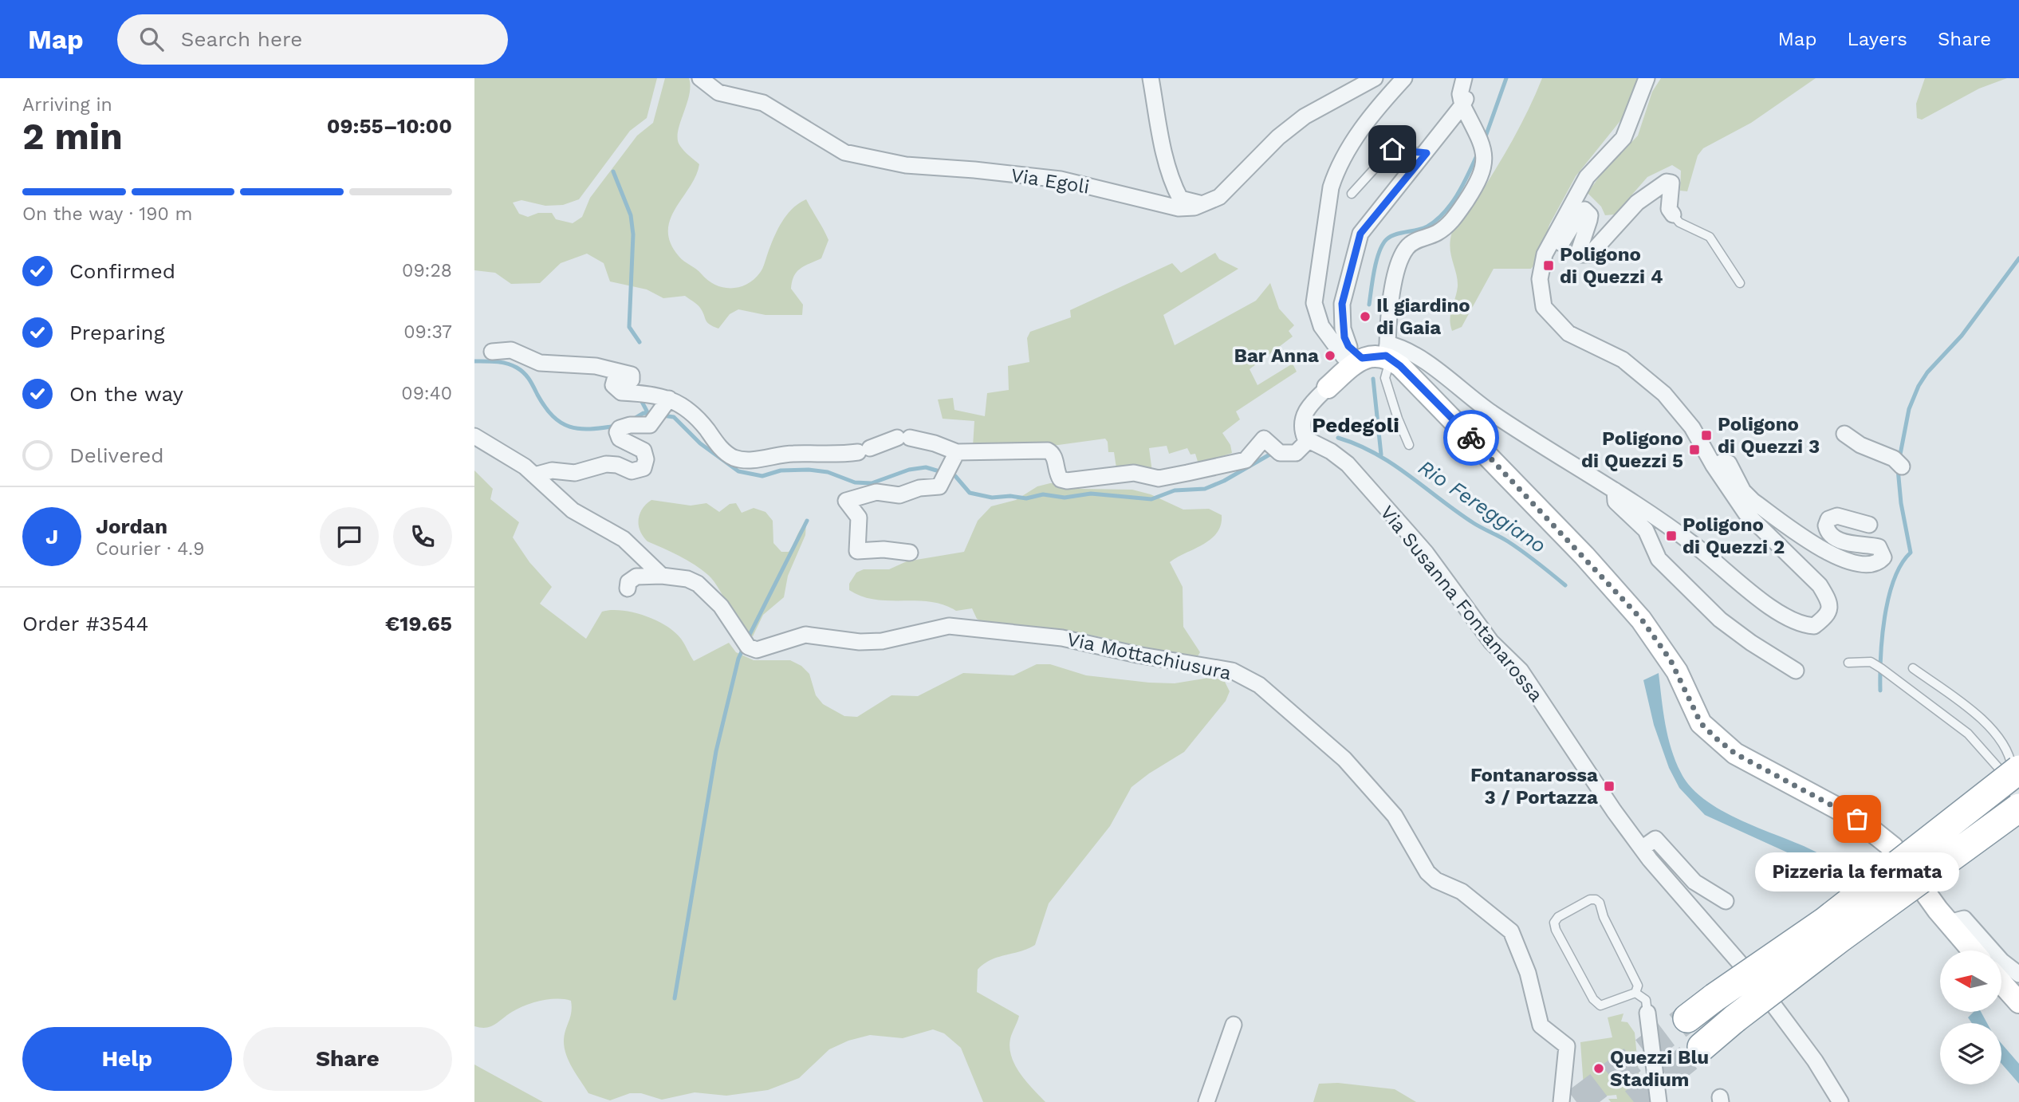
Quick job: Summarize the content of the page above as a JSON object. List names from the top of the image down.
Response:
{
  "streets": {
    "street": ["Via Egoli", "Via Susanna Fontanarossa", "Via Mottachiusura"]
  },
  "districts": ["Pedegoli"],
  "water": ["Rio Fereggiano"],
  "places": {
    "transit": [
      "Poligono di Quezzi 4",
      "Poligono di Quezzi 3",
      "Poligono di Quezzi 5",
      "Poligono di Quezzi 2",
      "Fontanarossa 3 / Portazza"
    ],
    "other": [
      "Il giardino di Gaia",
      "Bar Anna",
      "Pizzeria la fermata",
      "Quezzi Blu Stadium"
    ]
  },
  "north": "left",
  "page": {
    "header": "Map",
    "search": "Search here",
    "nav": ["Map", "Layers", "Share"],
    "heading": ["2 min", "Arriving in", "09:55–10:00"],
    "panel": [
      "Jordan",
      "Courier · 4.9",
      "Order #3544",
      "€19.65"
    ],
    "bar": "On the way · 190 m",
    "list": [
      ["Confirmed", "09:28"],
      ["Preparing", "09:37"],
      ["On the way", "09:40"],
      "Delivered"
    ],
    "round": "J",
    "bubble": "Pizzeria la fermata",
    "buttons": ["Help", "Share"]
  }
}
